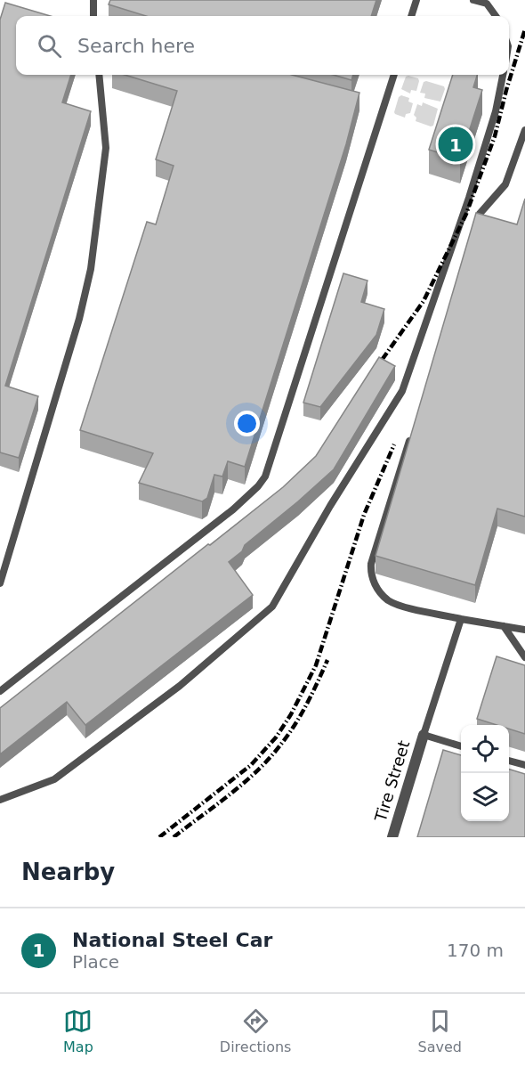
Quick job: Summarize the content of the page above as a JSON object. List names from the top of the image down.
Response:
{
  "streets": {
    "street": ["Tire Street"]
  },
  "page": {
    "search": "Search here",
    "pins": "1",
    "heading": "Nearby",
    "list": [
      {
        "mark": "1",
        "name": "National Steel Car",
        "note": "Place",
        "value": "170 m"
      }
    ],
    "nav": ["Map", "Directions", "Saved"]
  }
}
